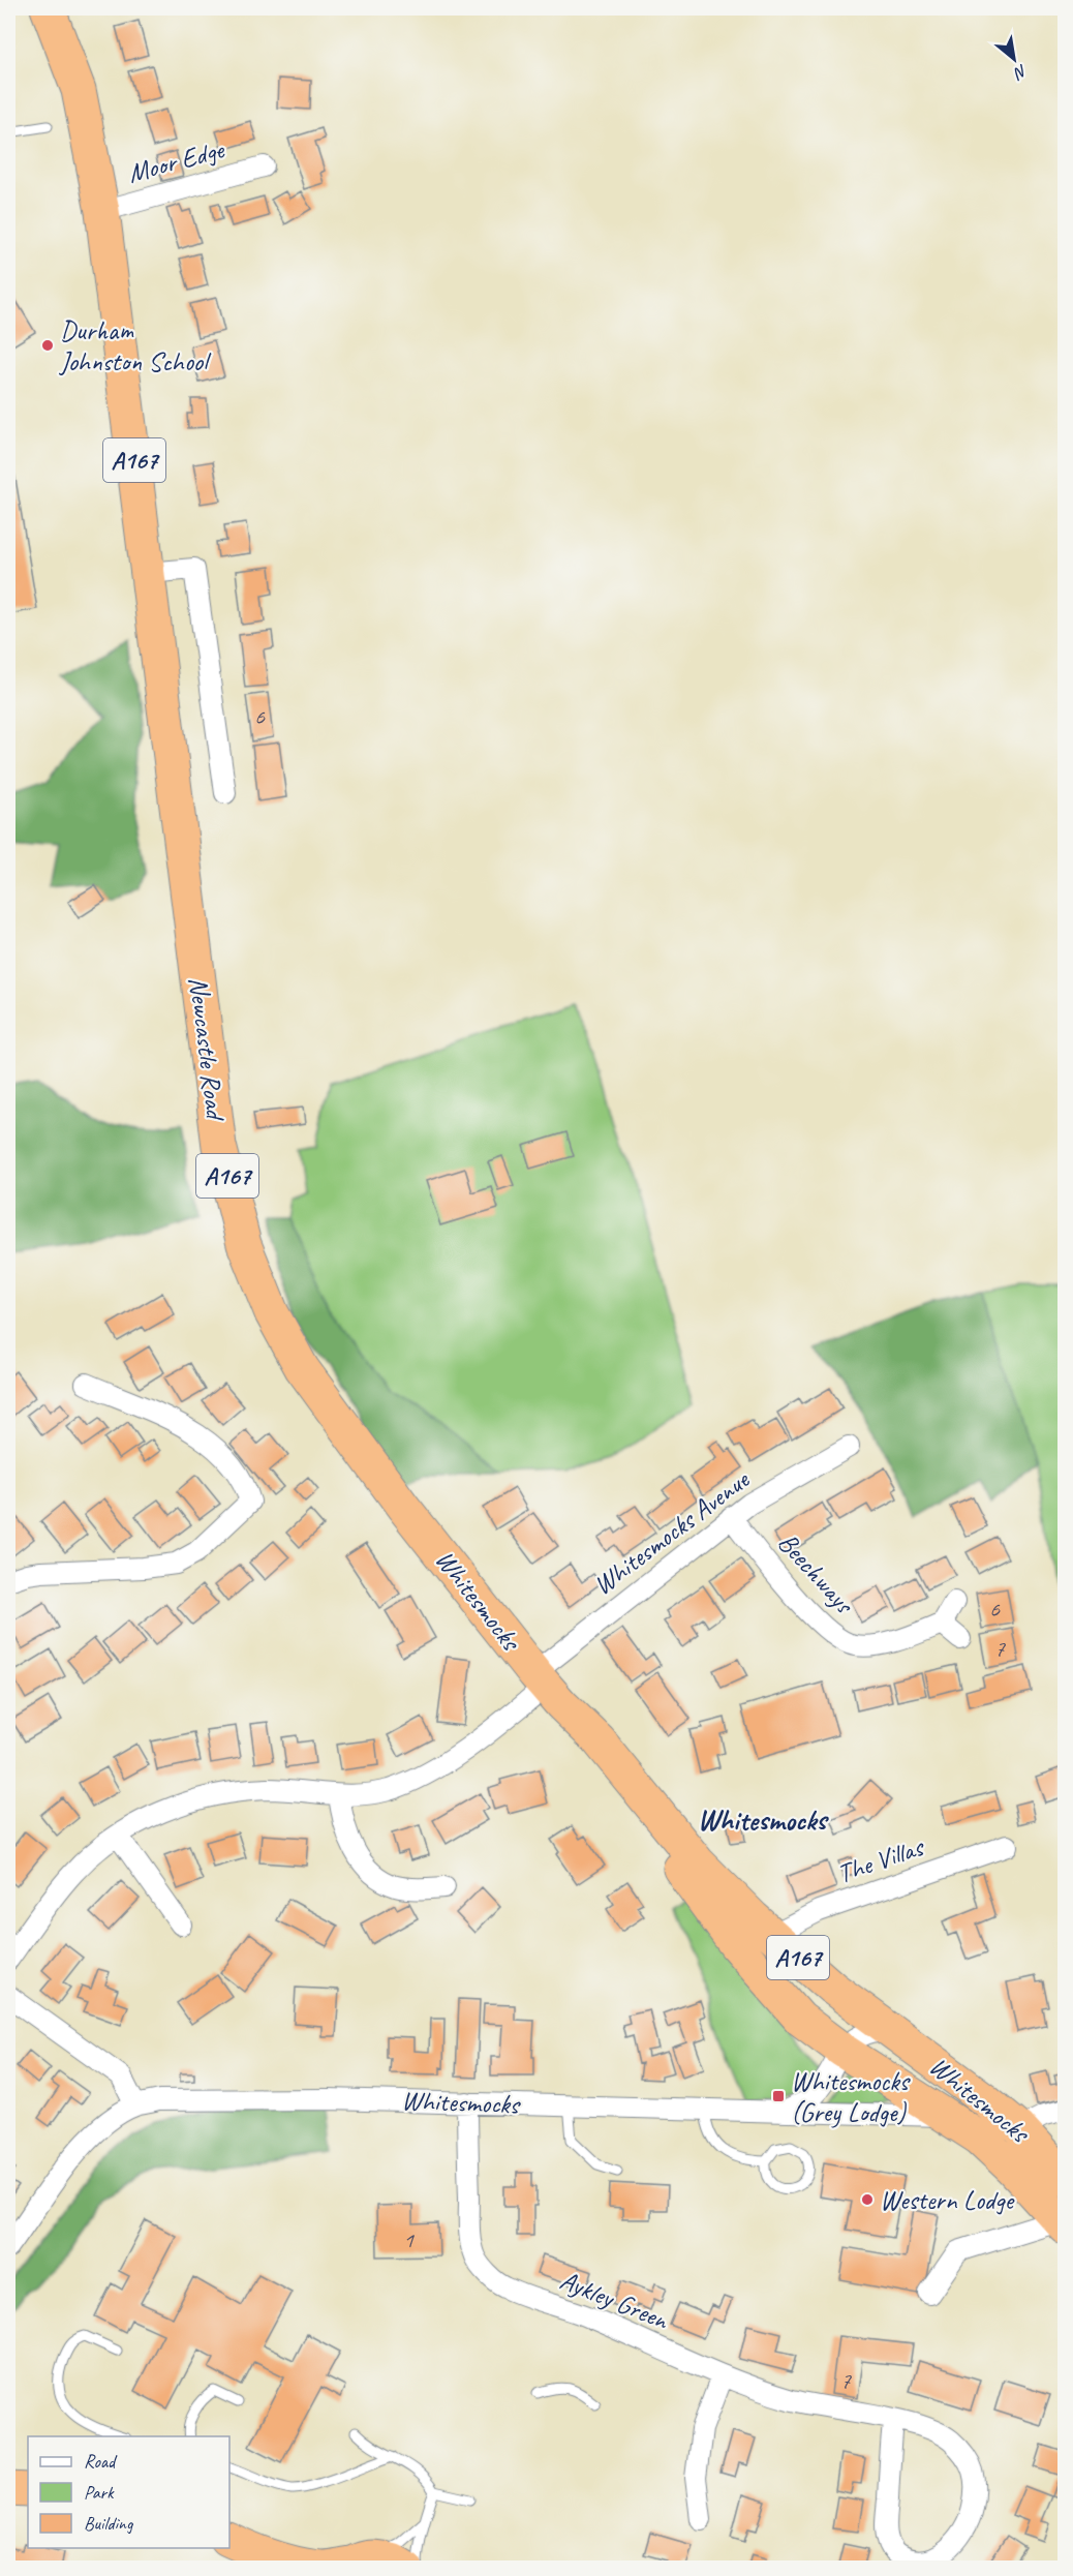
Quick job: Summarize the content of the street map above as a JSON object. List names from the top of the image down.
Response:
{
  "streets": {
    "highway": ["A167", "Newcastle Road", "Whitesmocks"],
    "street": [
      "Moor Edge",
      "Whitesmocks Avenue",
      "Beechways",
      "The Villas",
      "Aykley Green"
    ]
  },
  "crossings": [
    ["Moor Edge", "A167"],
    ["A167", "Newcastle Road"],
    ["Newcastle Road", "Whitesmocks"],
    ["Whitesmocks Avenue", "Beechways"],
    ["Whitesmocks Avenue", "Whitesmocks"],
    ["Whitesmocks", "The Villas"],
    ["Whitesmocks", "Aykley Green"]
  ],
  "districts": ["Whitesmocks"],
  "places": {
    "other": ["Durham Johnston School", "Western Lodge"],
    "transit": ["Whitesmocks (Grey Lodge)"]
  },
  "house_numbers": [
    "6",
    "6",
    "7",
    "1",
    "7"
  ],
  "legend": ["Road", "Park", "Building"],
  "north": "bottom right"
}
